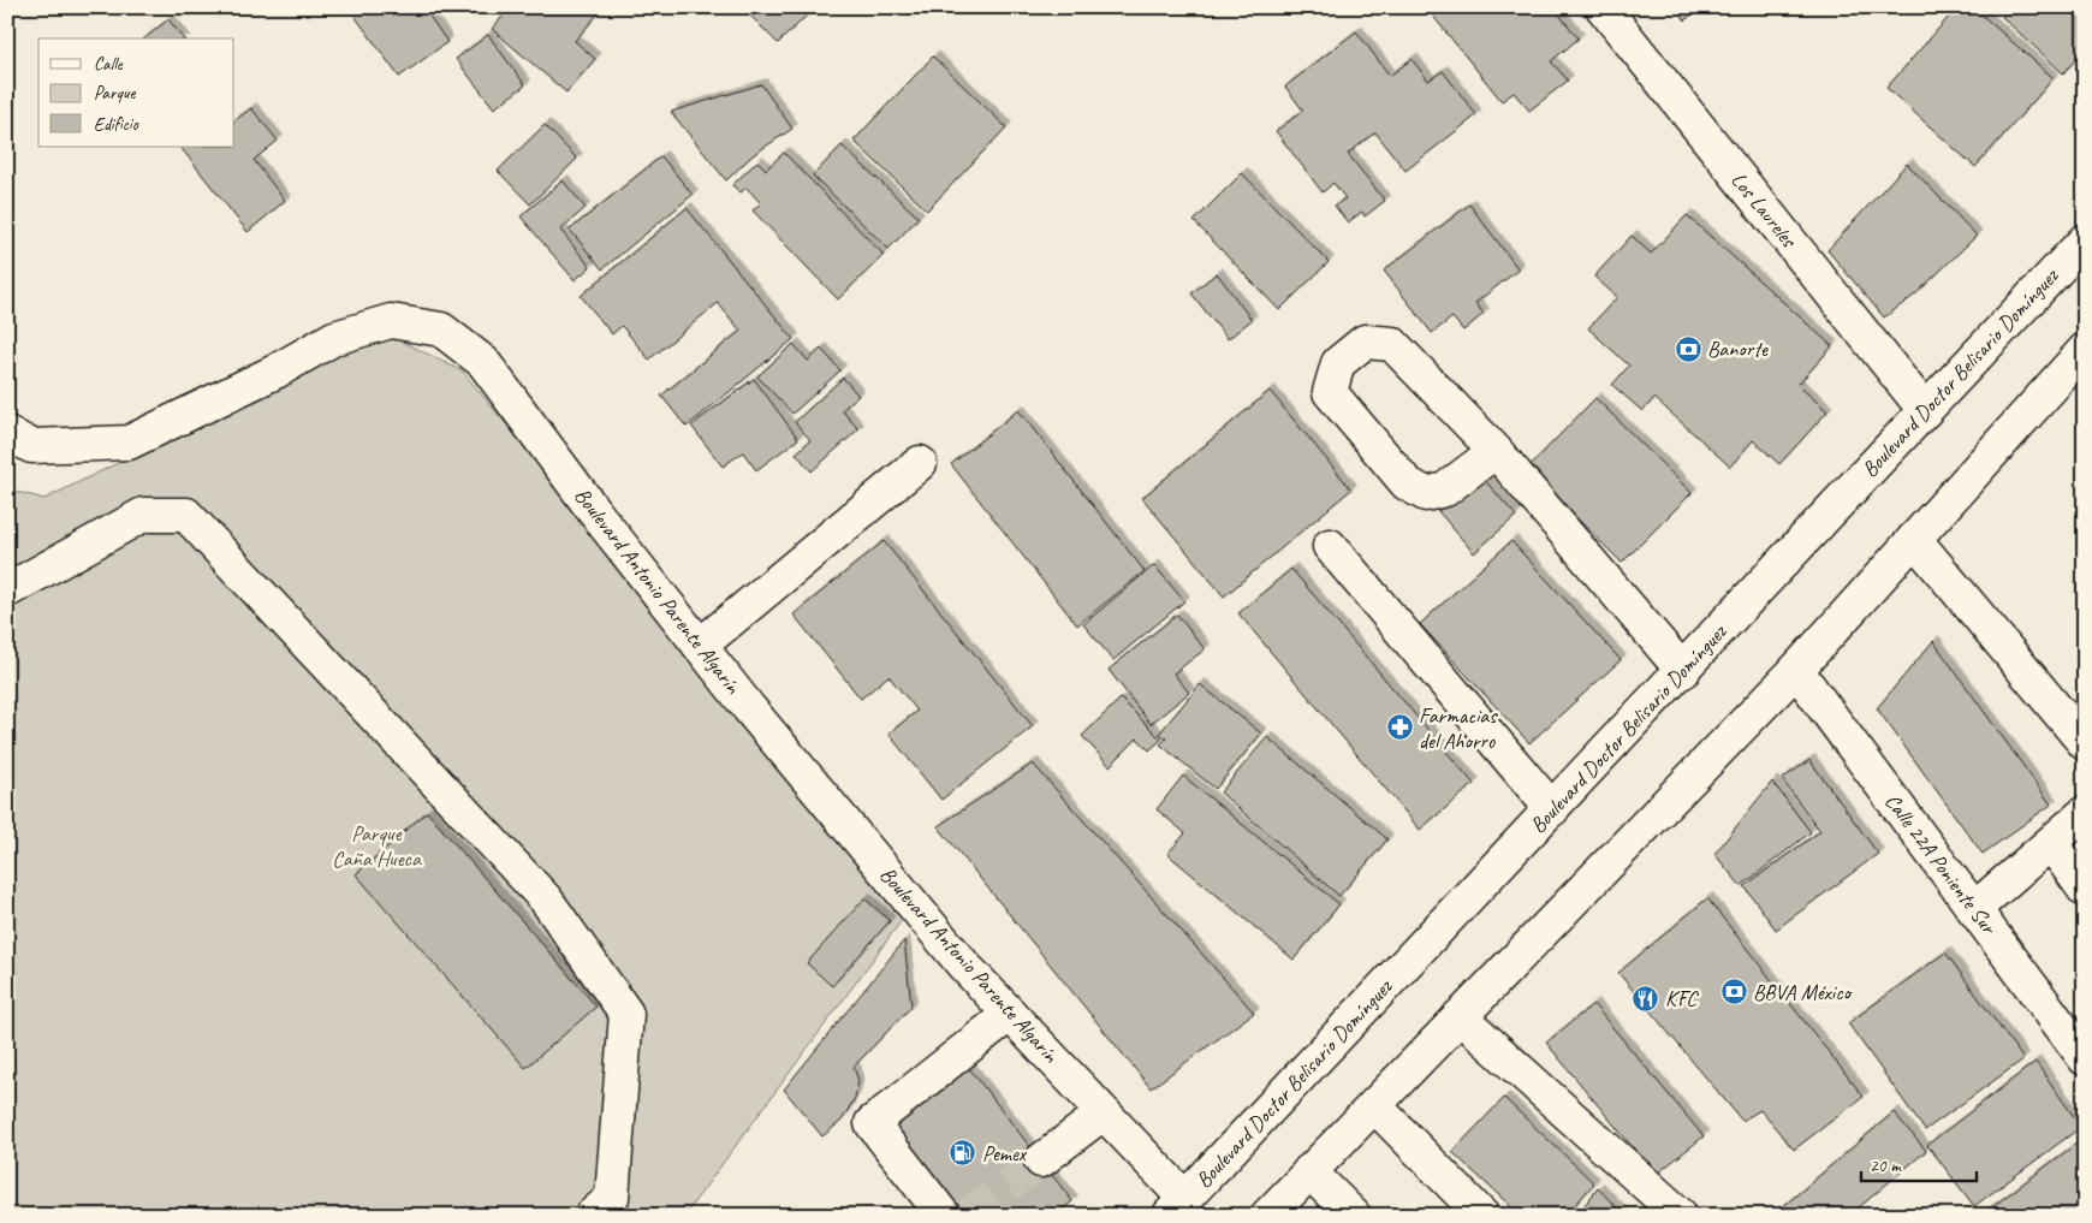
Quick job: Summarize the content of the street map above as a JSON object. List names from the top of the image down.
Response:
{
  "streets": {
    "main road": [
      "Los Laureles",
      "Boulevard Doctor Belisario Domínguez",
      "Boulevard Antonio Parente Algarín",
      "Calle 22A Poniente Sur"
    ]
  },
  "crossings": [
    ["Los Laureles", "Boulevard Doctor Belisario Domínguez"],
    ["Boulevard Doctor Belisario Domínguez", "Boulevard Antonio Parente Algarín"]
  ],
  "parks": ["Parque Caña Hueca"],
  "places": {
    "bank": ["Banorte", "BBVA México"],
    "pharmacy": ["Farmacias del Ahorro"],
    "restaurant": ["KFC"],
    "fuel station": ["Pemex"]
  },
  "legend": ["Calle", "Parque", "Edificio"],
  "scale_bar": "20 m"
}
